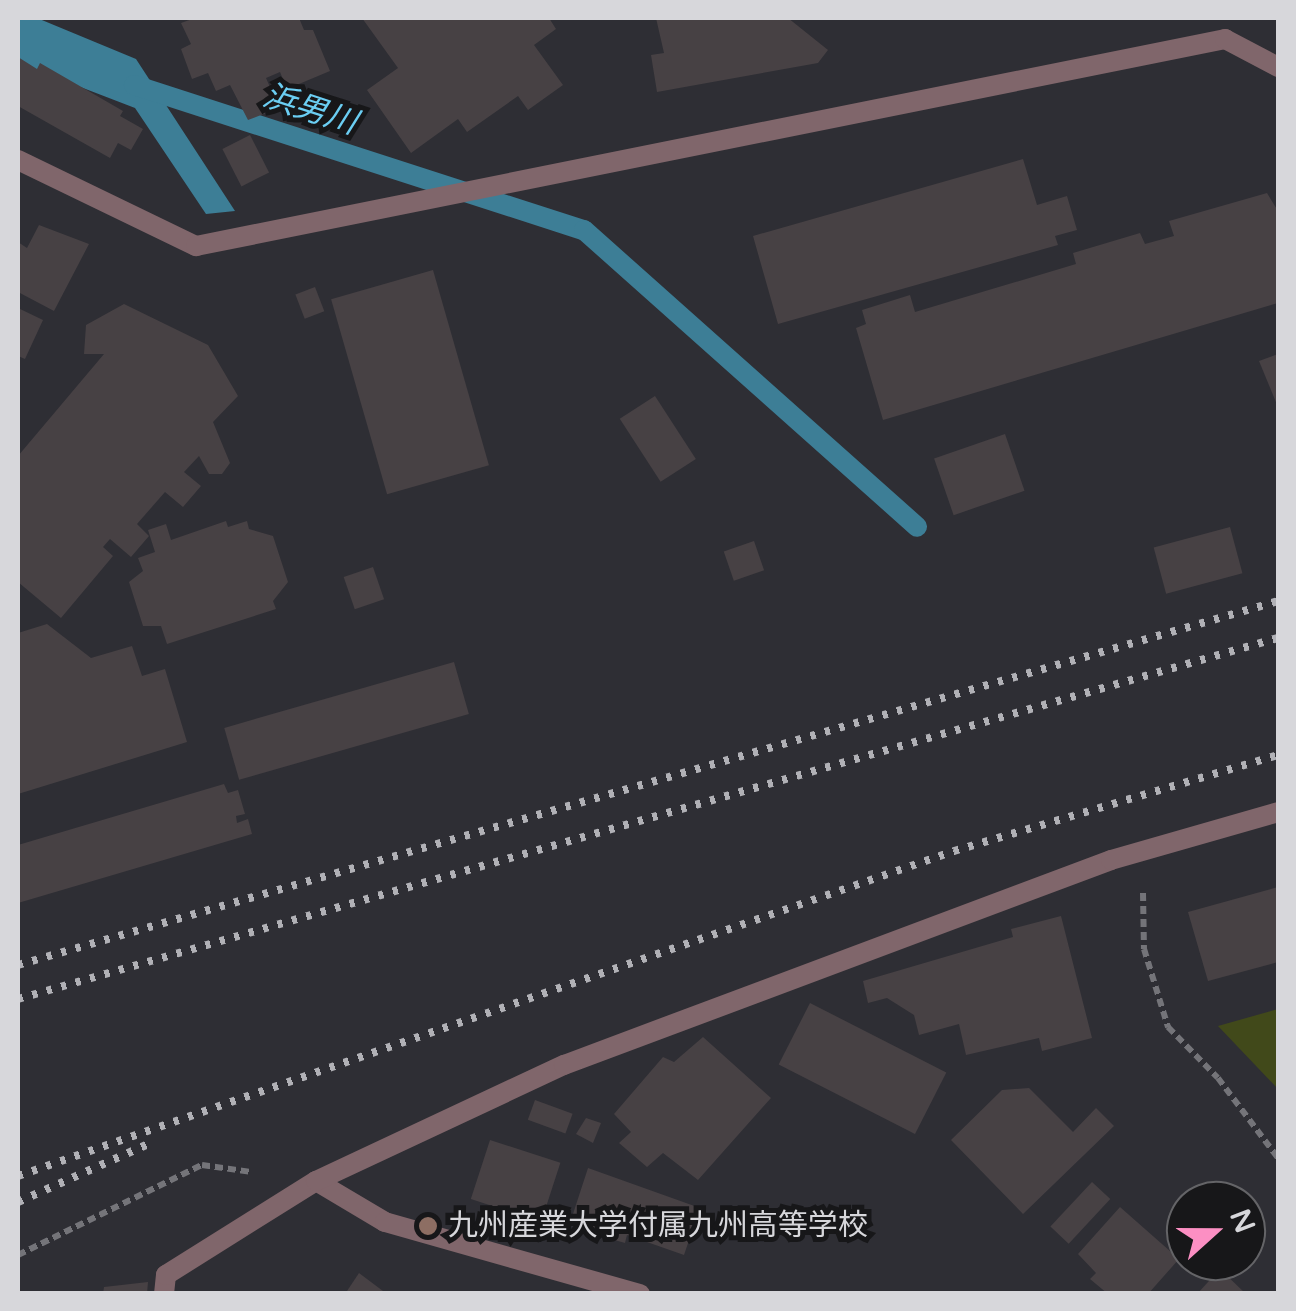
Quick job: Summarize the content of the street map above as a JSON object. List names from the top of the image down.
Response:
{
  "water": ["浜男川"],
  "places": ["九州産業大学付属九州高等学校"],
  "north": "right"
}
